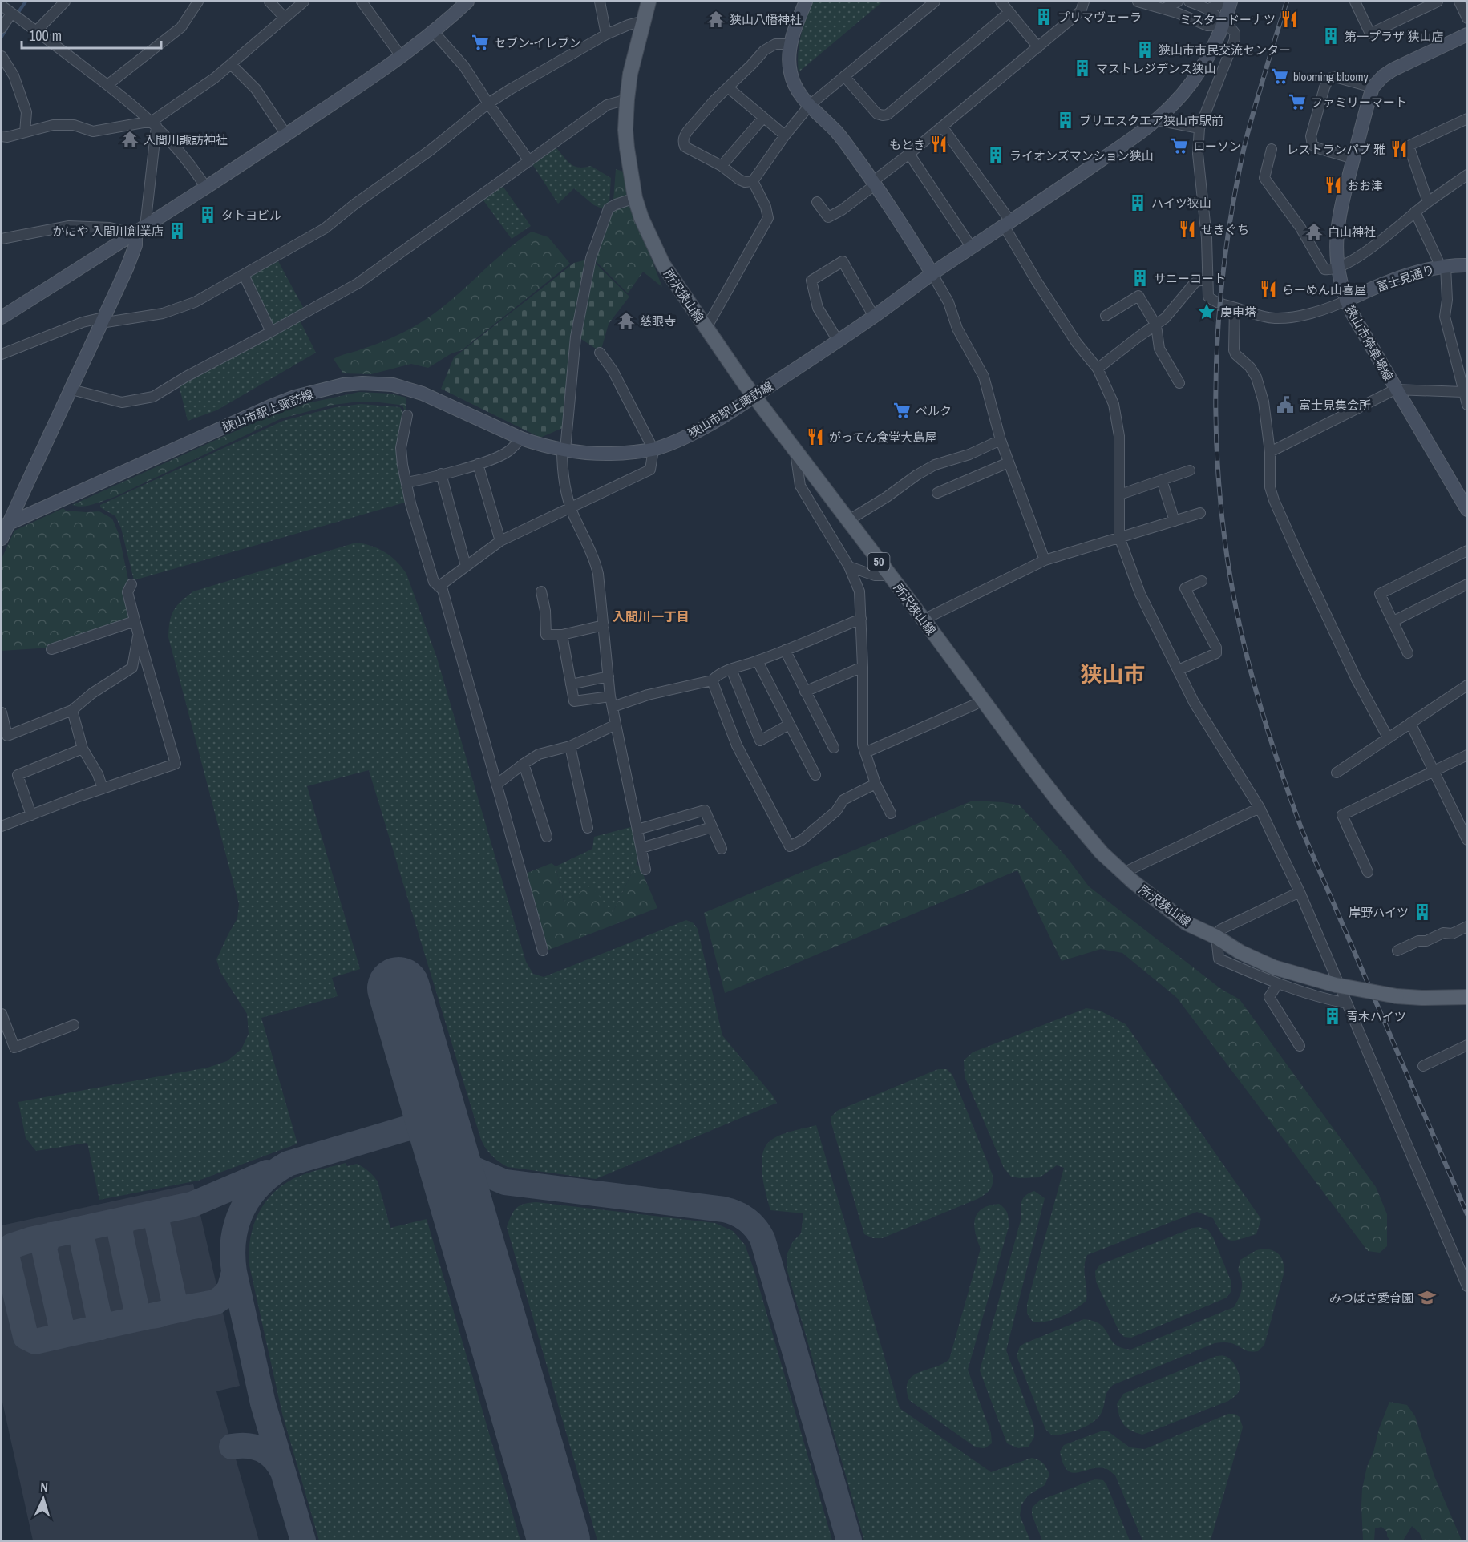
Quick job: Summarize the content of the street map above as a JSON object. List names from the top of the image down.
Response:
{
  "streets": {
    "main road": ["所沢狭山線", "50"],
    "street": ["富士見通り", "狭山市停車場線", "狭山市駅上諏訪線"]
  },
  "crossings": [
    ["富士見通り", "狭山市停車場線"],
    ["所沢狭山線", "狭山市駅上諏訪線"]
  ],
  "districts": ["入間川一丁目", "狭山市"],
  "places": {
    "building": [
      "プリマヴェーラ",
      "第一プラザ 狭山店",
      "狭山市市民交流センター",
      "マストレジデンス狭山",
      "ブリエスクエア狭山市駅前",
      "ライオンズマンション狭山",
      "ハイツ狭山",
      "タトヨビル",
      "かにや 入間川創業店",
      "サニーコート",
      "岸野ハイツ",
      "青木ハイツ"
    ],
    "temple": [
      "狭山八幡神社",
      "入間川諏訪神社",
      "白山神社",
      "慈眼寺"
    ],
    "restaurant": [
      "ミスタードーナツ",
      "もとき",
      "レストランパブ 雅",
      "おお津",
      "せきぐち",
      "らーめん山喜屋",
      "がってん食堂大島屋"
    ],
    "supermarket": [
      "セブン-イレブン",
      "blooming bloomy",
      "ファミリーマート",
      "ローソン",
      "ベルク"
    ],
    "place": ["庚申塔"],
    "public building": ["富士見集会所"],
    "school or university": ["みつばさ愛育園"]
  },
  "scale_bar": "100 m",
  "north": "top"
}
